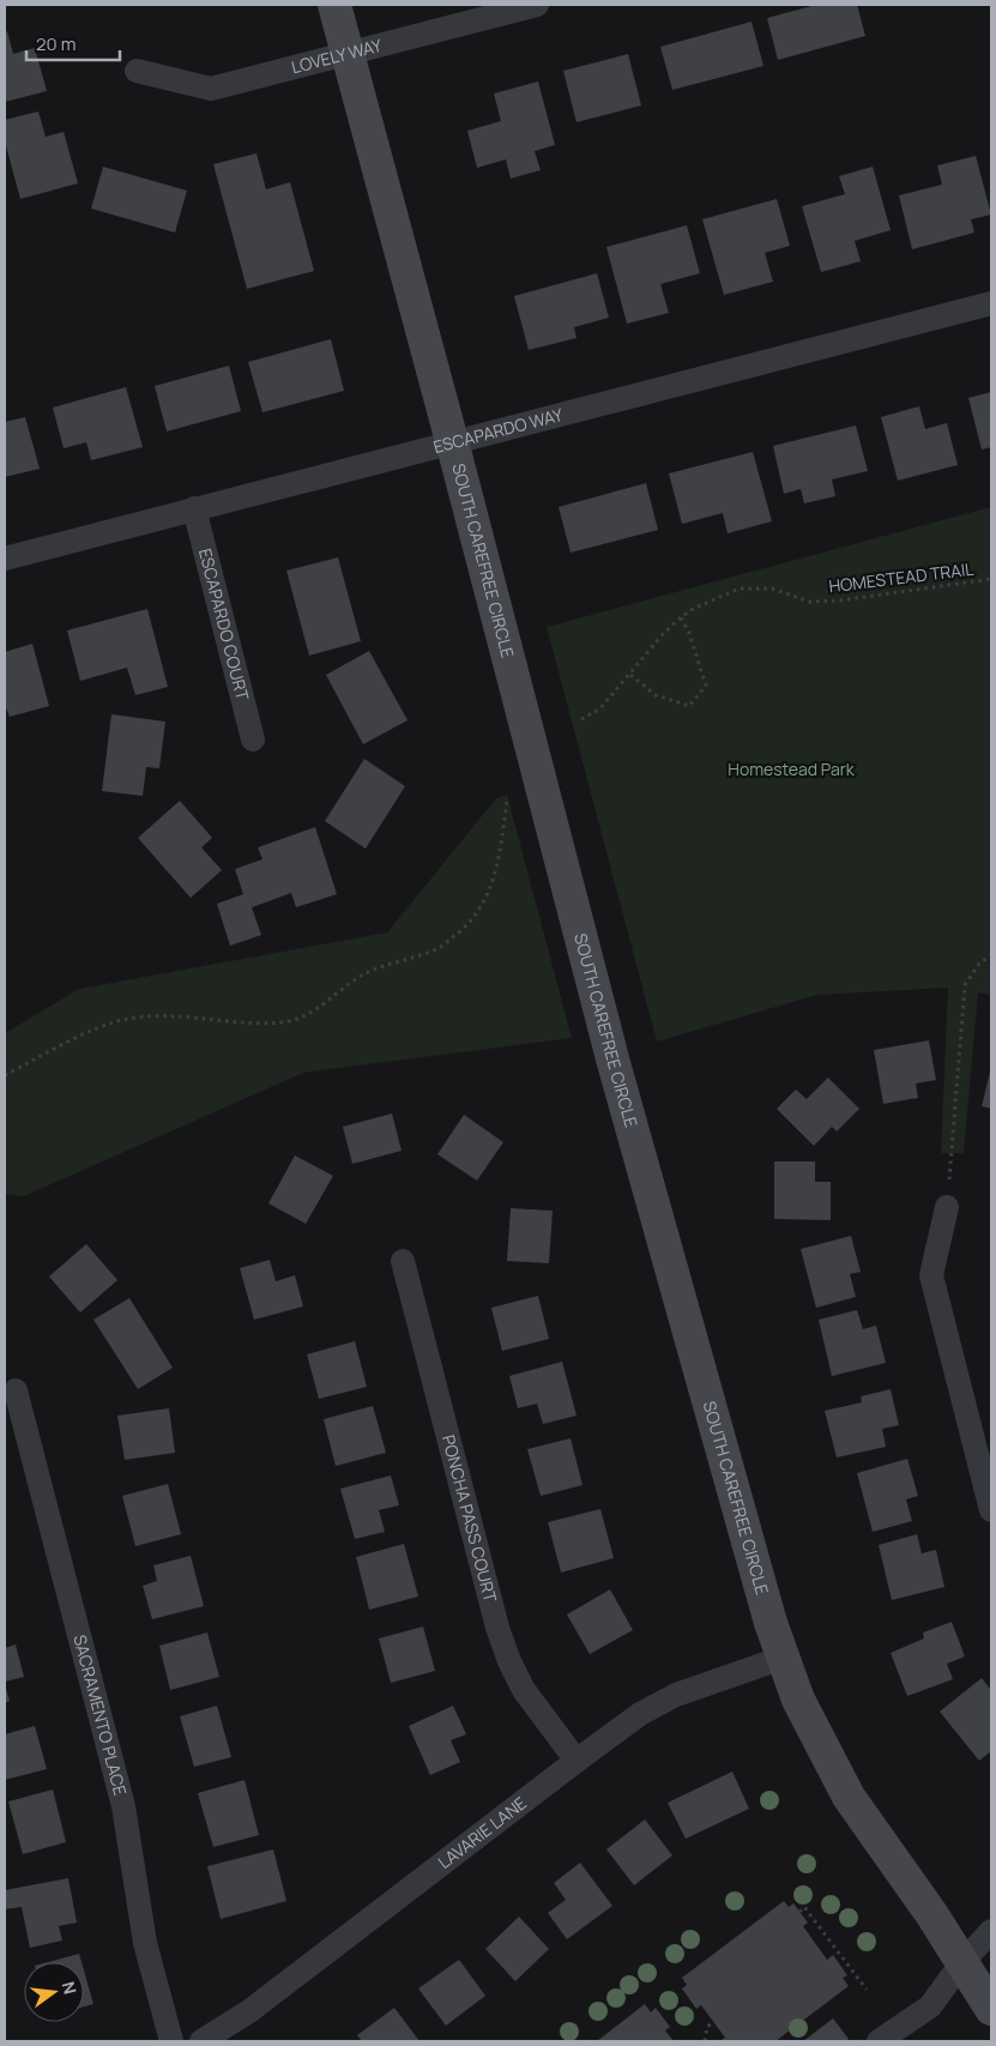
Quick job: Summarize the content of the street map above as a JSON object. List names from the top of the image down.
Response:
{
  "streets": {
    "main road": ["SOUTH CAREFREE CIRCLE"],
    "street": [
      "LOVELY WAY",
      "ESCAPARDO WAY",
      "ESCAPARDO COURT",
      "PONCHA PASS COURT",
      "SACRAMENTO PLACE",
      "LAVARIE LANE"
    ],
    "path": ["HOMESTEAD TRAIL"]
  },
  "crossings": [
    ["LOVELY WAY", "SOUTH CAREFREE CIRCLE"],
    ["ESCAPARDO WAY", "SOUTH CAREFREE CIRCLE"],
    ["ESCAPARDO WAY", "ESCAPARDO COURT"],
    ["SOUTH CAREFREE CIRCLE", "LAVARIE LANE"],
    ["PONCHA PASS COURT", "LAVARIE LANE"]
  ],
  "parks": ["Homestead Park"],
  "scale_bar": "20 m",
  "north": "right"
}
